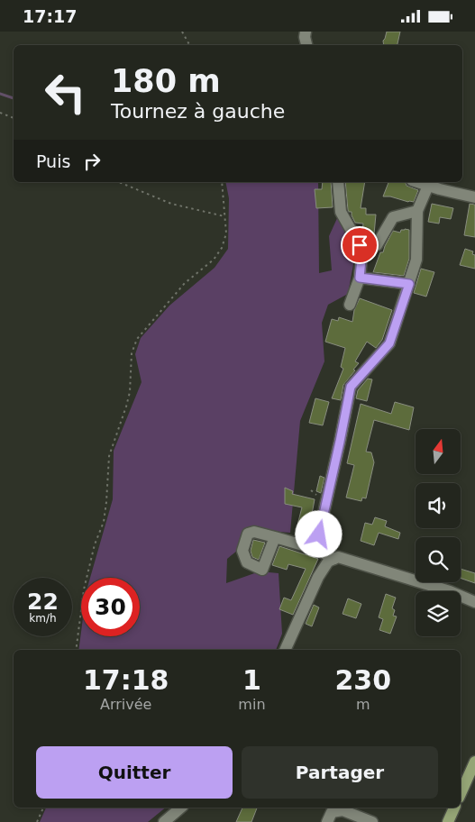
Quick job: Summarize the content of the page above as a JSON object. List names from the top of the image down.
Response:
{
  "north": "top",
  "page": {
    "status": "17:17",
    "turn": ["180 m", "Tournez à gauche"],
    "then": "Puis",
    "speed": "22 km/h",
    "limit": "30",
    "eta": [
      "17:18",
      "Arrivée",
      "1",
      "min",
      "230",
      "m"
    ],
    "buttons": ["Quitter", "Partager"]
  }
}
